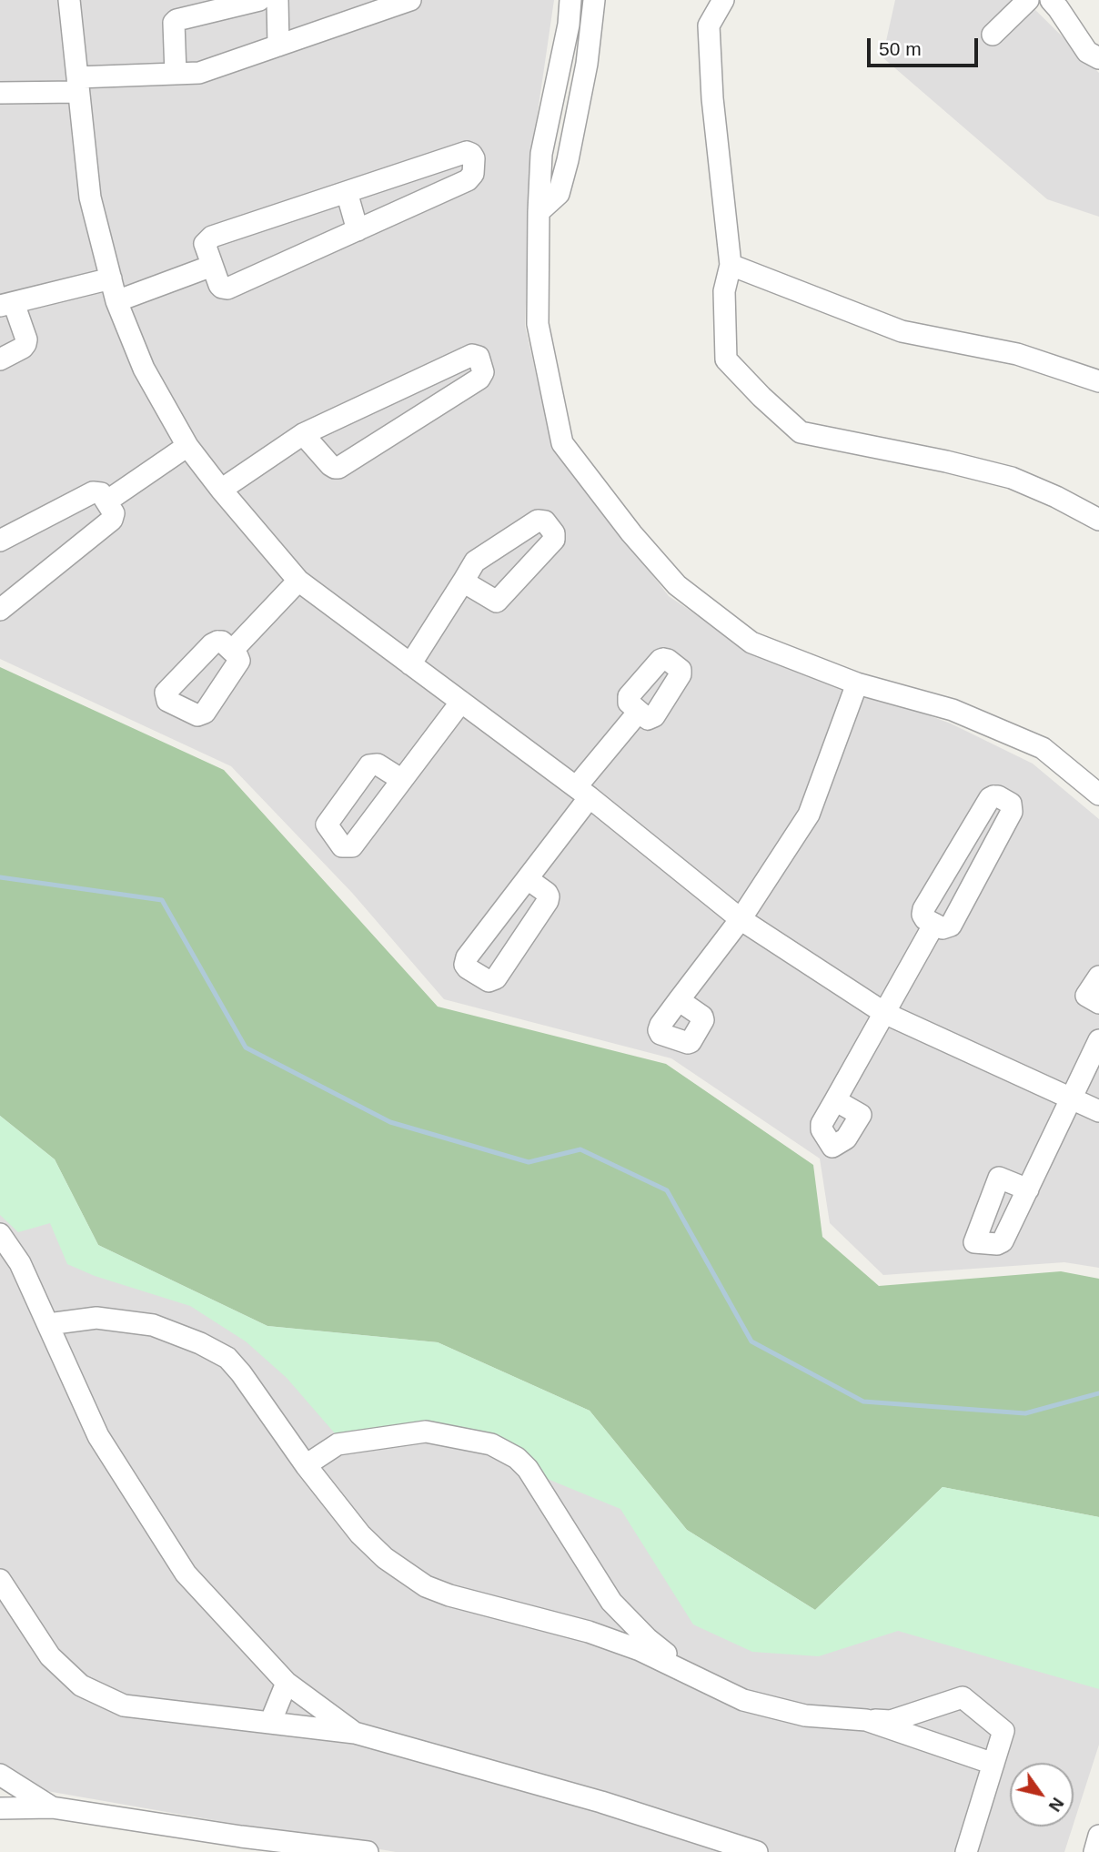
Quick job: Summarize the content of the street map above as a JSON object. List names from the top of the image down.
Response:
{
  "scale_bar": "50 m",
  "north": "bottom right"
}
